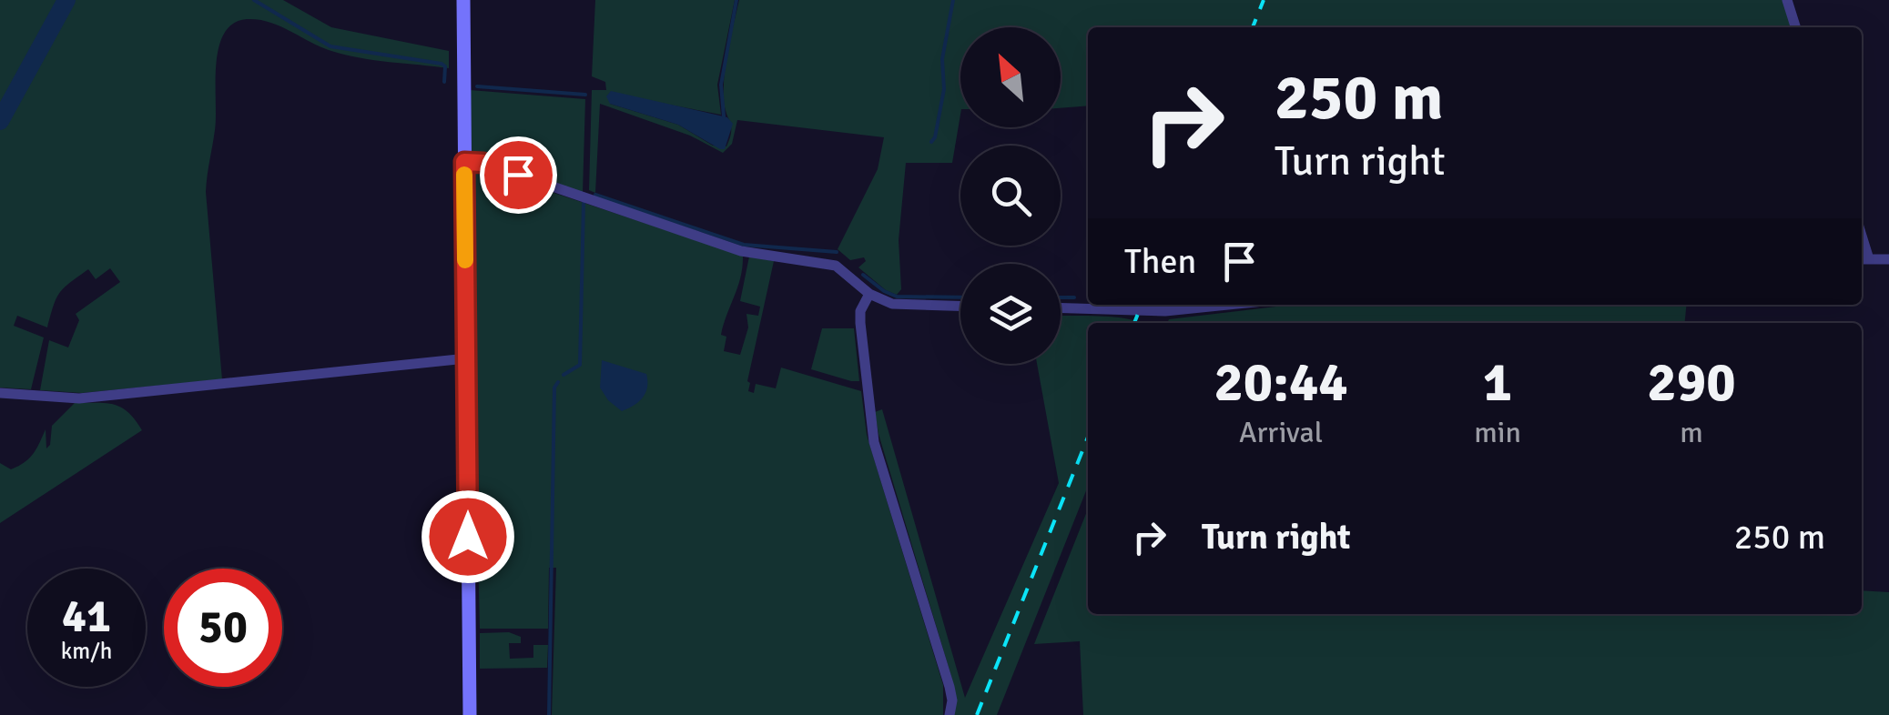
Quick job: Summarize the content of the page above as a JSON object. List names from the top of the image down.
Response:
{
  "north": "top left",
  "page": {
    "turn": ["250 m", "Turn right"],
    "then": "Then",
    "eta": [
      "20:44",
      "Arrival",
      "1",
      "min",
      "290",
      "m"
    ],
    "list": [
      {
        "name": "Turn right",
        "value": "250 m"
      }
    ],
    "speed": "41 km/h",
    "limit": "50"
  }
}
